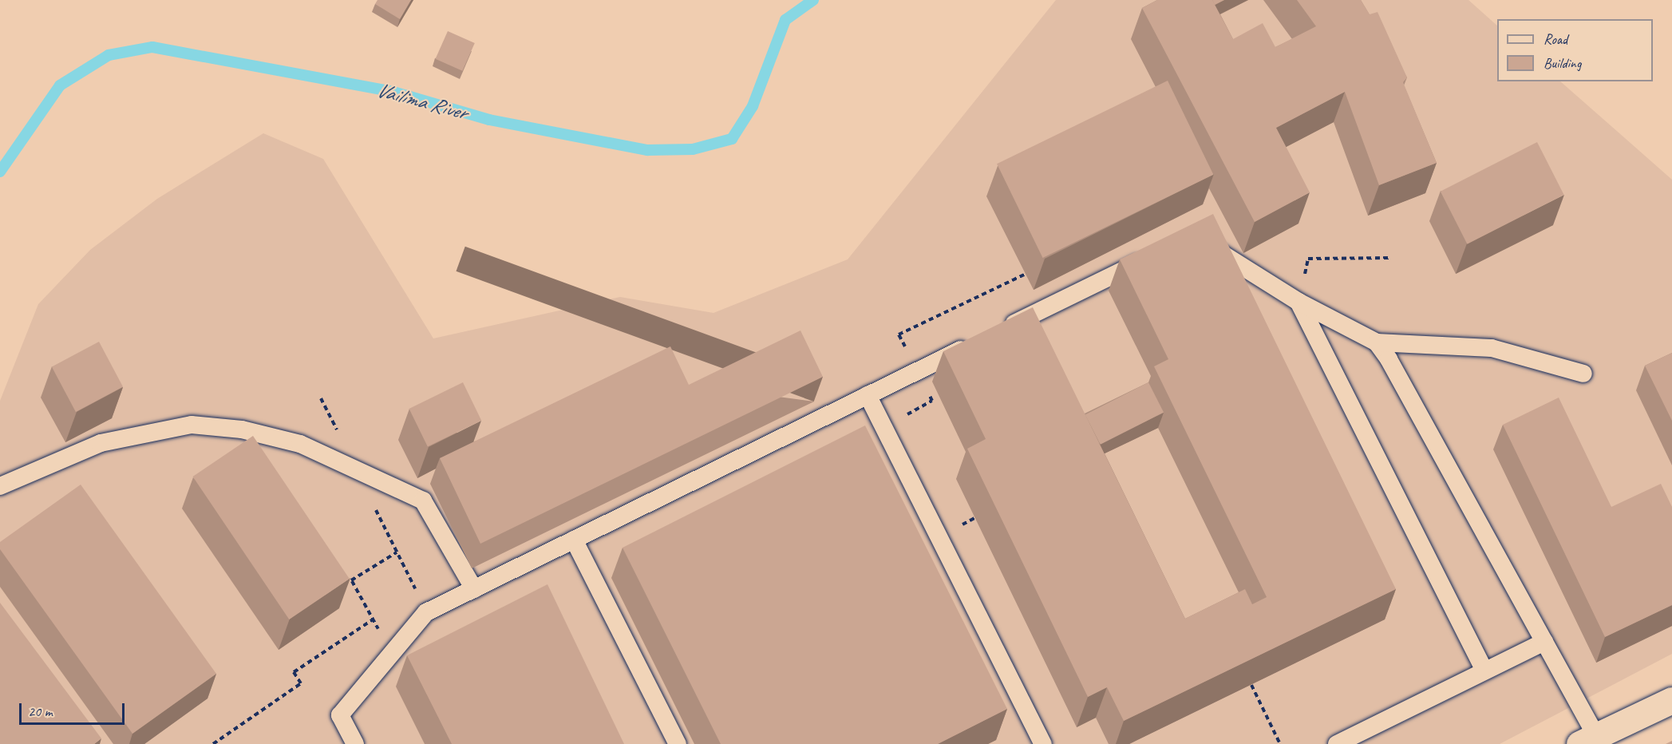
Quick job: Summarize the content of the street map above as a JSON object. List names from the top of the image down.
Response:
{
  "water": ["Vailima River"],
  "legend": ["Road", "Building"],
  "scale_bar": "20 m"
}
